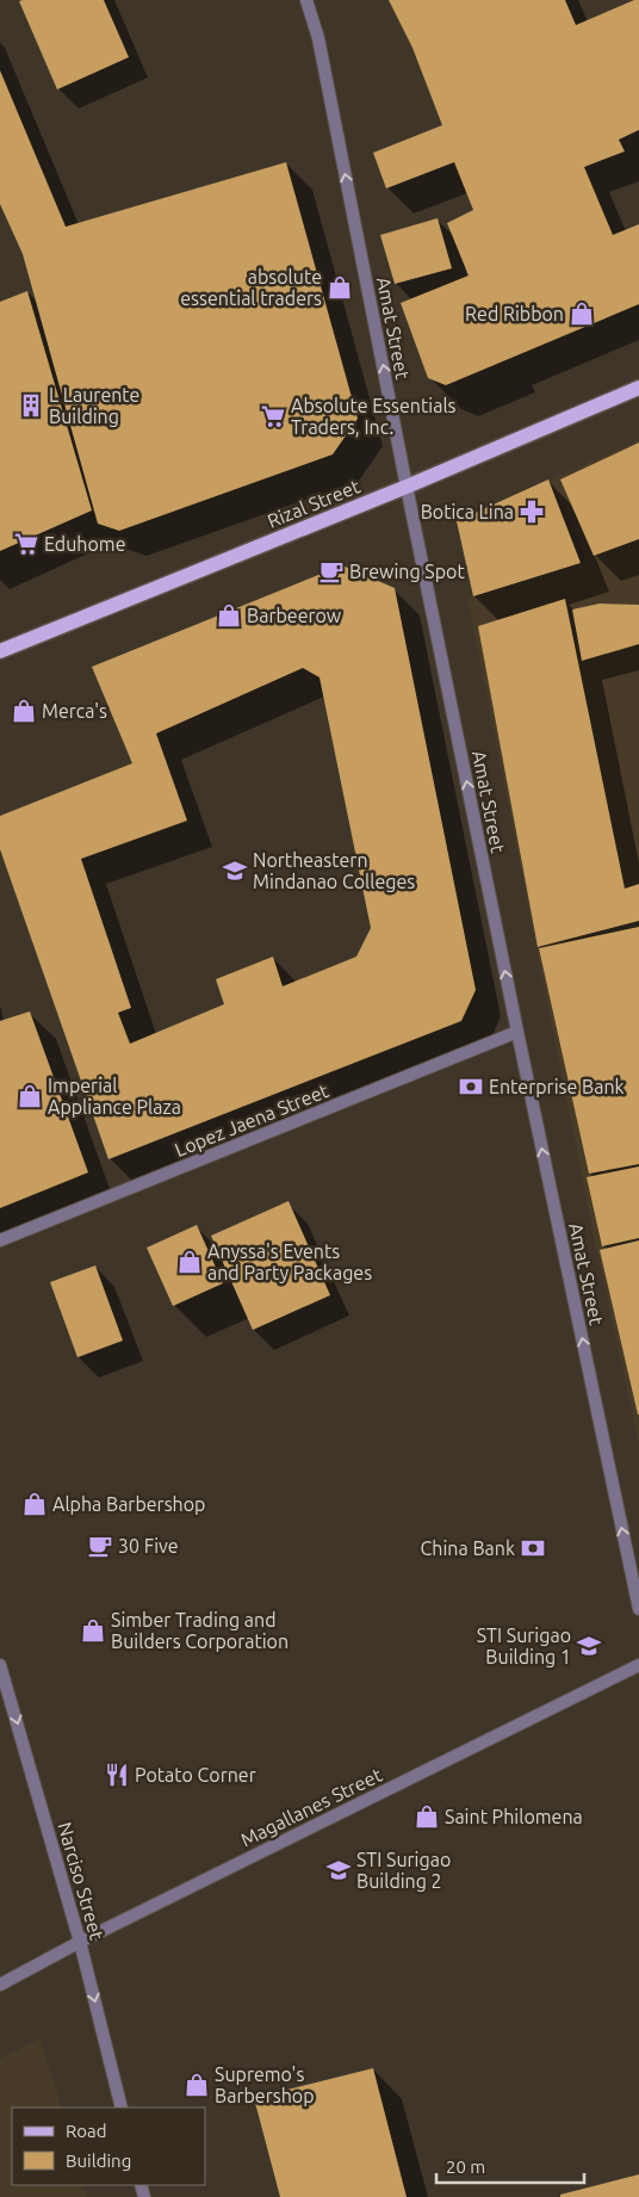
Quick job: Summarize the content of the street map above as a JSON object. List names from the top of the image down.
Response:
{
  "streets": {
    "main road": ["Rizal Street"],
    "street": [
      "Amat Street",
      "Lopez Jaena Street",
      "Magallanes Street",
      "Narciso Street"
    ]
  },
  "crossings": [
    ["Amat Street", "Rizal Street"],
    ["Amat Street", "Lopez Jaena Street"],
    ["Magallanes Street", "Narciso Street"]
  ],
  "one_way": ["Amat Street", "Narciso Street"],
  "places": {
    "shop": [
      "absolute essential traders",
      "Red Ribbon",
      "Barbeerow",
      "Merca's",
      "Imperial Appliance Plaza",
      "Anyssa's Events and Party Packages",
      "Alpha Barbershop",
      "Simber Trading and Builders Corporation",
      "Saint Philomena",
      "Supremo's Barbershop"
    ],
    "building": ["L Laurente Building"],
    "supermarket": ["Absolute Essentials Traders, Inc.", "Eduhome"],
    "pharmacy": ["Botica Lina"],
    "cafe": ["Brewing Spot", "30 Five"],
    "school or university": ["Northeastern Mindanao Colleges", "STI Surigao Building 1", "STI Surigao Building 2"],
    "bank": ["Enterprise Bank", "China Bank"],
    "restaurant": ["Potato Corner"]
  },
  "legend": ["Road", "Building"],
  "scale_bar": "20 m"
}
